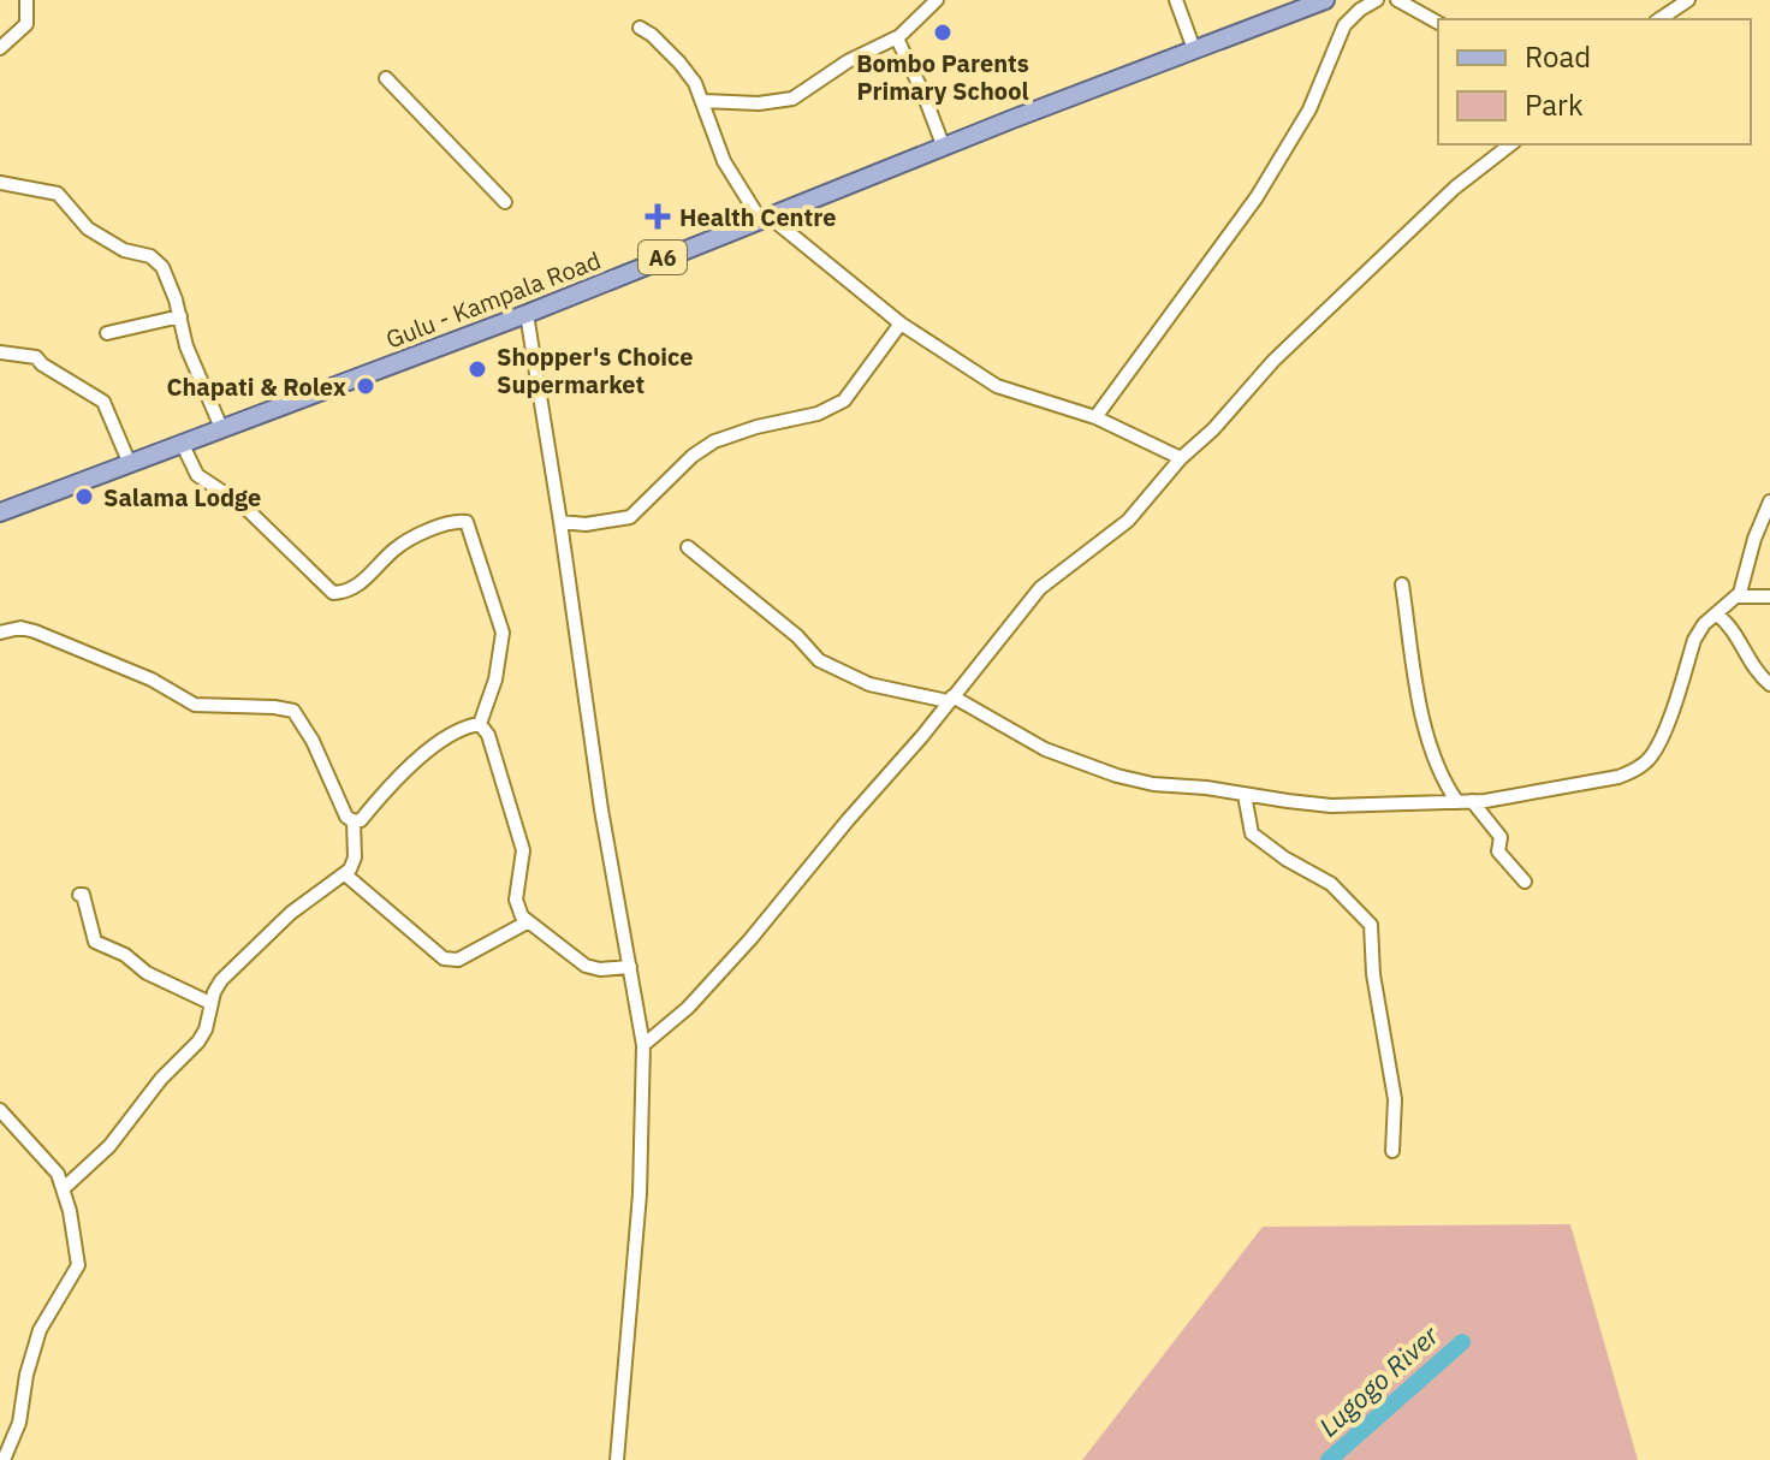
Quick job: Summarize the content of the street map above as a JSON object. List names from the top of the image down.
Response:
{
  "streets": {
    "main road": ["A6", "Gulu - Kampala Road"]
  },
  "water": ["Lugogo River"],
  "places": {
    "other": [
      "Bombo Parents Primary School",
      "Shopper's Choice Supermarket",
      "Chapati & Rolex",
      "Salama Lodge"
    ],
    "health": ["Health Centre"]
  },
  "legend": ["Road", "Park"]
}
